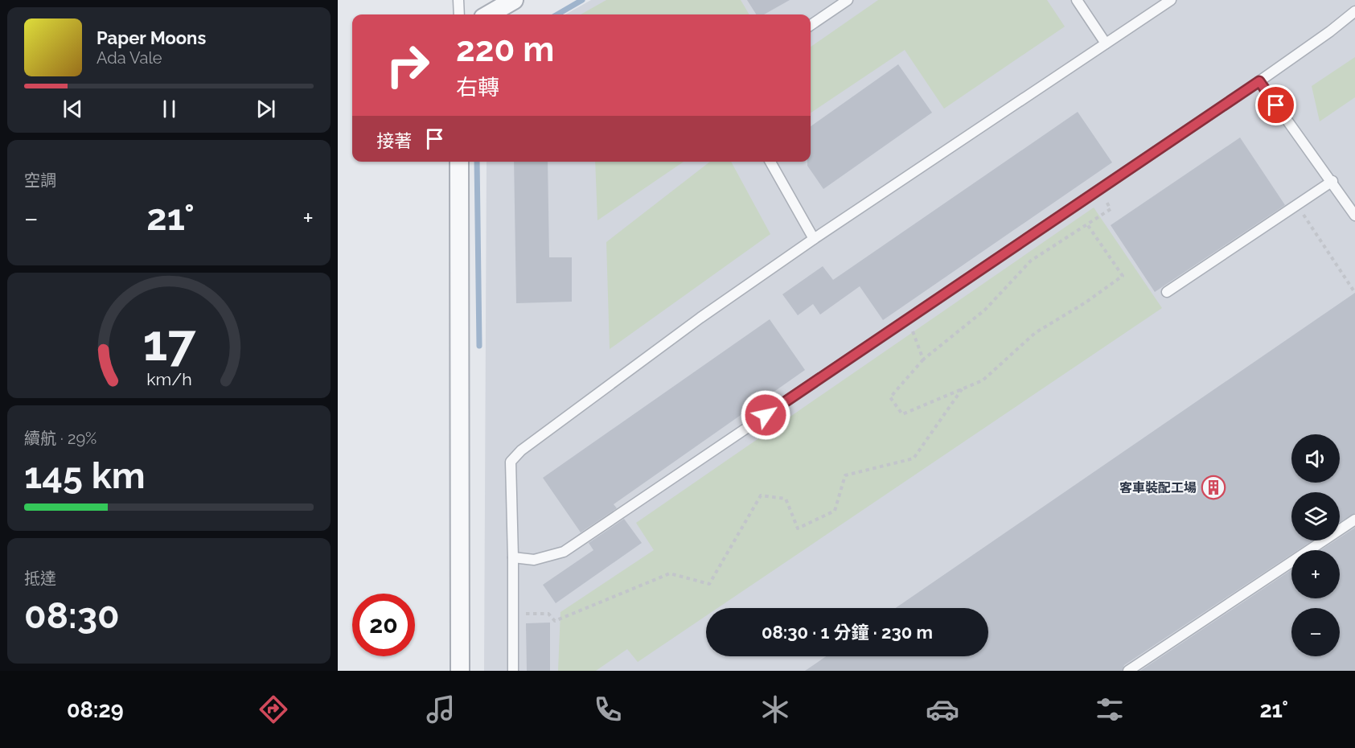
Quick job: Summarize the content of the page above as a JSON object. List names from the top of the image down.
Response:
{
  "places": {
    "building": ["客車裝配工場"]
  },
  "page": {
    "turn": ["220 m", "右轉"],
    "song": ["Paper Moons", "Ada Vale"],
    "then": "接著",
    "tile": [
      "空調",
      ["續航 · 29%", "145 km"],
      ["抵達", "08:30"]
    ],
    "heat": ["−", "21°", "+"],
    "map_buttons": ["+", "−"],
    "limit": "20",
    "trip": "08:30 · 1 分鐘 · 230 m",
    "tabs": ["08:29", "21°"],
    "gauge": ["17", "km/h"]
  }
}
